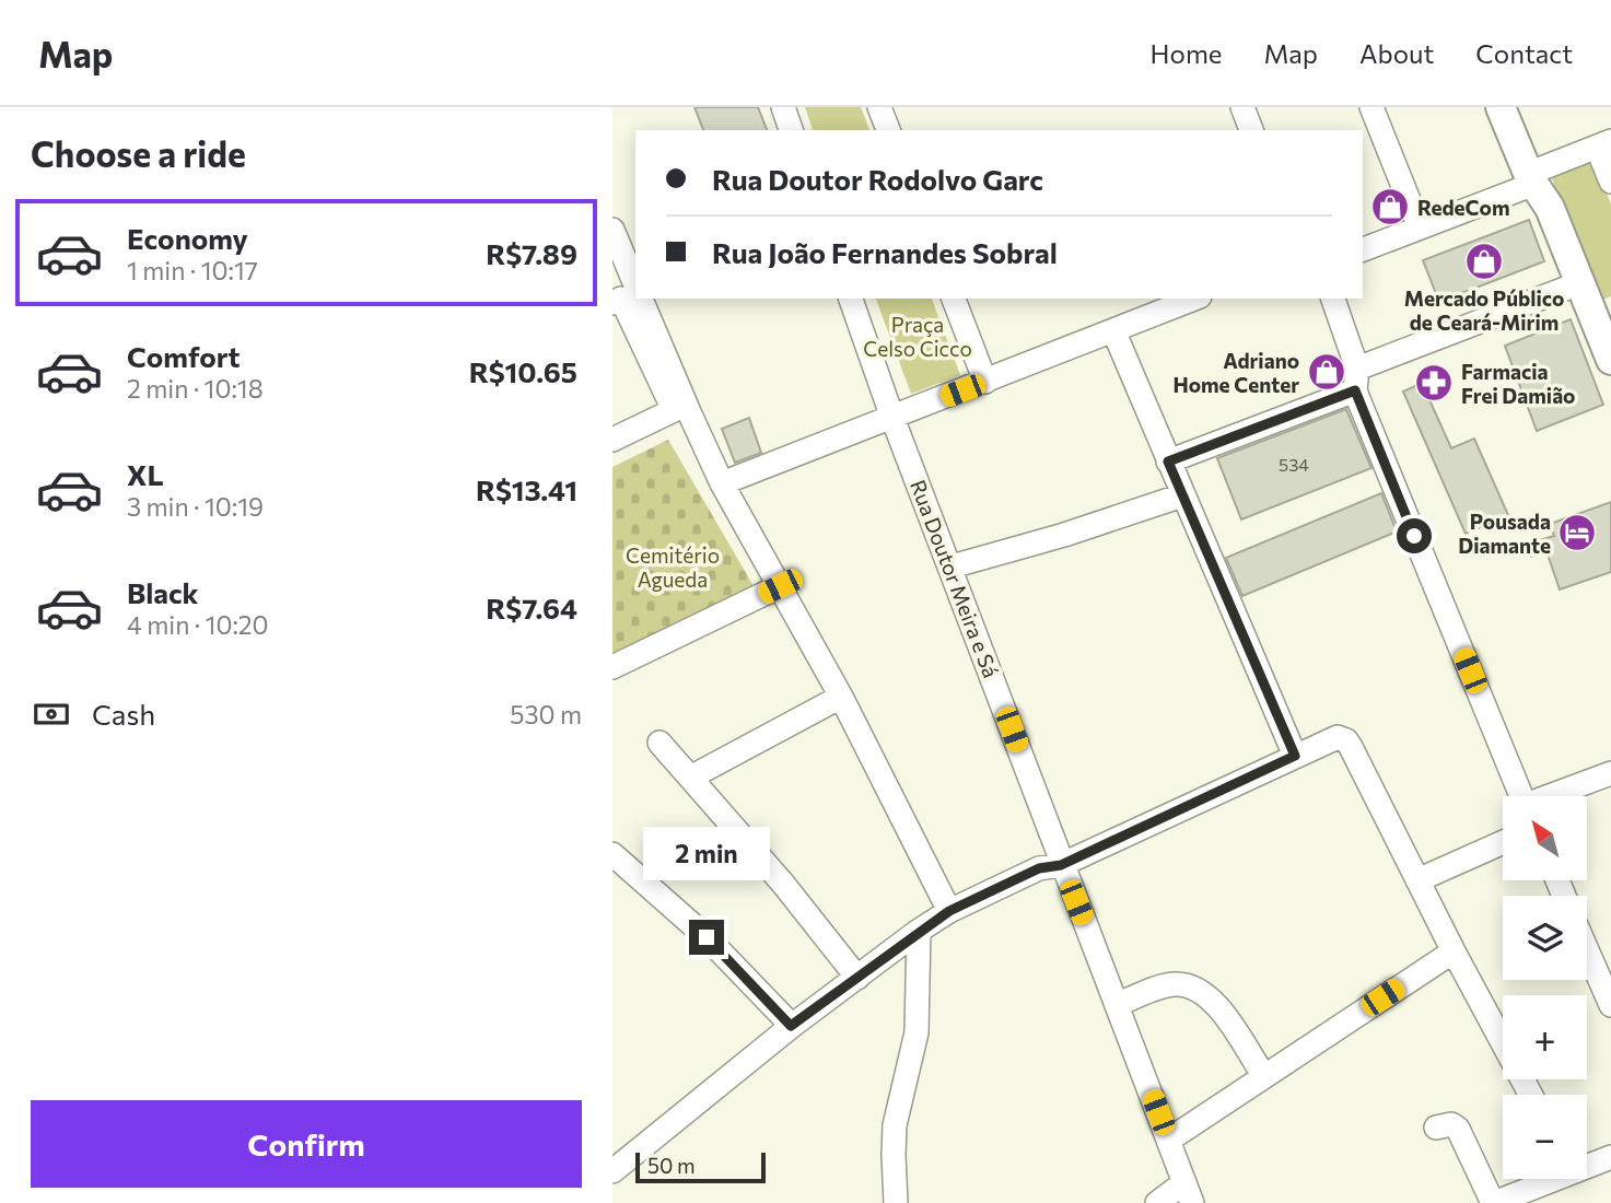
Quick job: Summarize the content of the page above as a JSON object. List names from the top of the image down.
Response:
{
  "streets": {
    "street": ["Rua Doutor Meira e Sá"]
  },
  "parks": ["Praça Celso Cicco", "Cemitério Agueda"],
  "places": {
    "shop": ["RedeCom", "Mercado Público de Ceará-Mirim", "Adriano Home Center"],
    "pharmacy": ["Farmacia Frei Damião"],
    "hotel": ["Pousada Diamante"]
  },
  "house_numbers": ["534"],
  "scale_bar": "50 m",
  "north": "top left",
  "page": {
    "header": "Map",
    "nav": [
      "Home",
      "Map",
      "About",
      "Contact"
    ],
    "heading": "Choose a ride",
    "banner": ["Rua Doutor Rodolvo Garc", "Rua João Fernandes Sobral"],
    "list": [
      {
        "name": "Economy",
        "note": "1 min · 10:17",
        "value": "R$7.89"
      },
      {
        "name": "Comfort",
        "note": "2 min · 10:18",
        "value": "R$10.65"
      },
      {
        "name": "XL",
        "note": "3 min · 10:19",
        "value": "R$13.41"
      },
      {
        "name": "Black",
        "note": "4 min · 10:20",
        "value": "R$7.64"
      }
    ],
    "pay": ["Cash", "530 m"],
    "map_buttons": ["+", "−"],
    "bubble": "2 min",
    "buttons": "Confirm",
    "scale": "50 m"
  }
}
